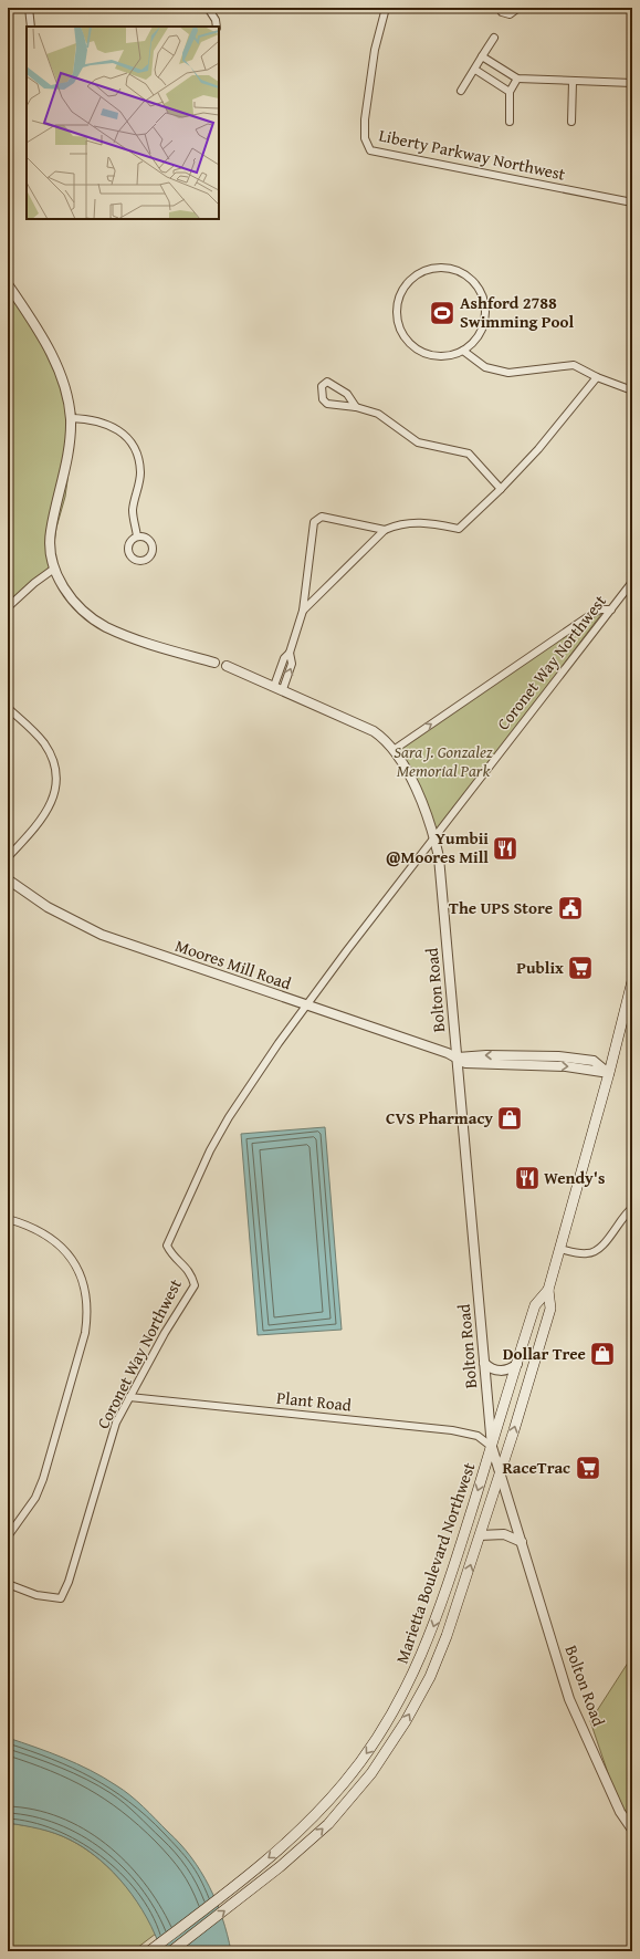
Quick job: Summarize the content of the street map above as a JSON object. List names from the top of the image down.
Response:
{
  "streets": {
    "main road": ["Marietta Boulevard Northwest"],
    "street": [
      "Liberty Parkway Northwest",
      "Coronet Way Northwest",
      "Moores Mill Road",
      "Bolton Road",
      "Plant Road"
    ]
  },
  "crossings": [
    ["Coronet Way Northwest", "Moores Mill Road"],
    ["Coronet Way Northwest", "Bolton Road"],
    ["Coronet Way Northwest", "Plant Road"],
    ["Moores Mill Road", "Bolton Road"],
    ["Bolton Road", "Plant Road"],
    ["Bolton Road", "Marietta Boulevard Northwest"],
    ["Plant Road", "Marietta Boulevard Northwest"]
  ],
  "parks": ["Sara J. Gonzalez Memorial Park"],
  "places": {
    "sports": ["Ashford 2788 Swimming Pool"],
    "restaurant": ["Yumbii @Moores Mill", "Wendy's"],
    "public building": ["The UPS Store"],
    "supermarket": ["Publix", "RaceTrac"],
    "shop": ["CVS Pharmacy", "Dollar Tree"]
  }
}
